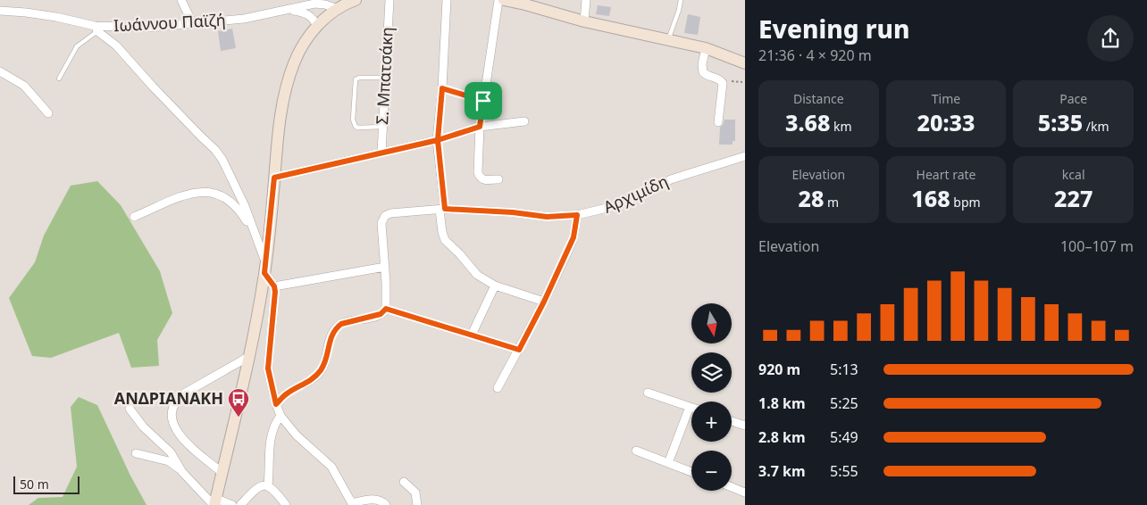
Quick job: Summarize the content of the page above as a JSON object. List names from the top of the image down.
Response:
{
  "streets": {
    "street": ["Ιωάννου Παϊζή", "Σ. Μπατσάκη", "Αρχιμίδη"]
  },
  "places": {
    "bus stop": ["ΑΝΔΡΙΑΝΑΚΗ"]
  },
  "scale_bar": "50 m",
  "north": "bottom",
  "page": {
    "heading": ["Evening run", "21:36 · 4 × 920 m"],
    "stats": [
      ["Distance", "3.68 km"],
      ["Time", "20:33"],
      ["Pace", "5:35 /km"],
      ["Elevation", "28 m"],
      ["Heart rate", "168 bpm"],
      ["kcal", "227"]
    ],
    "chart": ["Elevation", "100–107 m"],
    "map_buttons": ["+", "−"],
    "list": [
      {
        "name": "920 m",
        "note": "5:13"
      },
      {
        "name": "1.8 km",
        "note": "5:25"
      },
      {
        "name": "2.8 km",
        "note": "5:49"
      },
      {
        "name": "3.7 km",
        "note": "5:55"
      }
    ],
    "scale": "50 m"
  }
}
